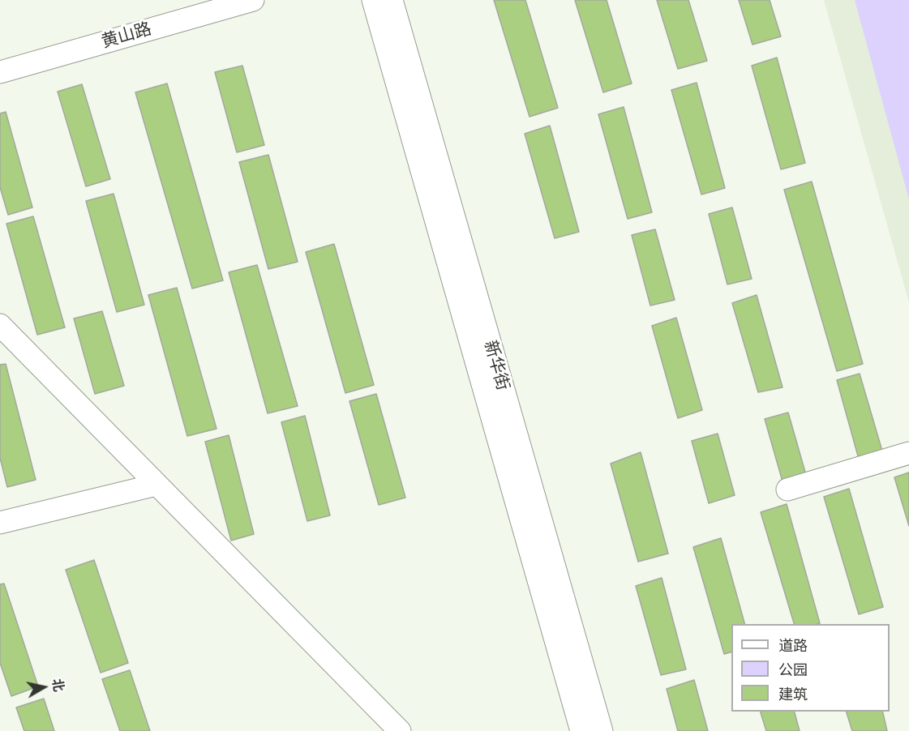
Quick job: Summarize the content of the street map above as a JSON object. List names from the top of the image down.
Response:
{
  "streets": {
    "street": ["黄山路", "新华街"]
  },
  "legend": ["道路", "公园", "建筑"],
  "north": "right"
}
